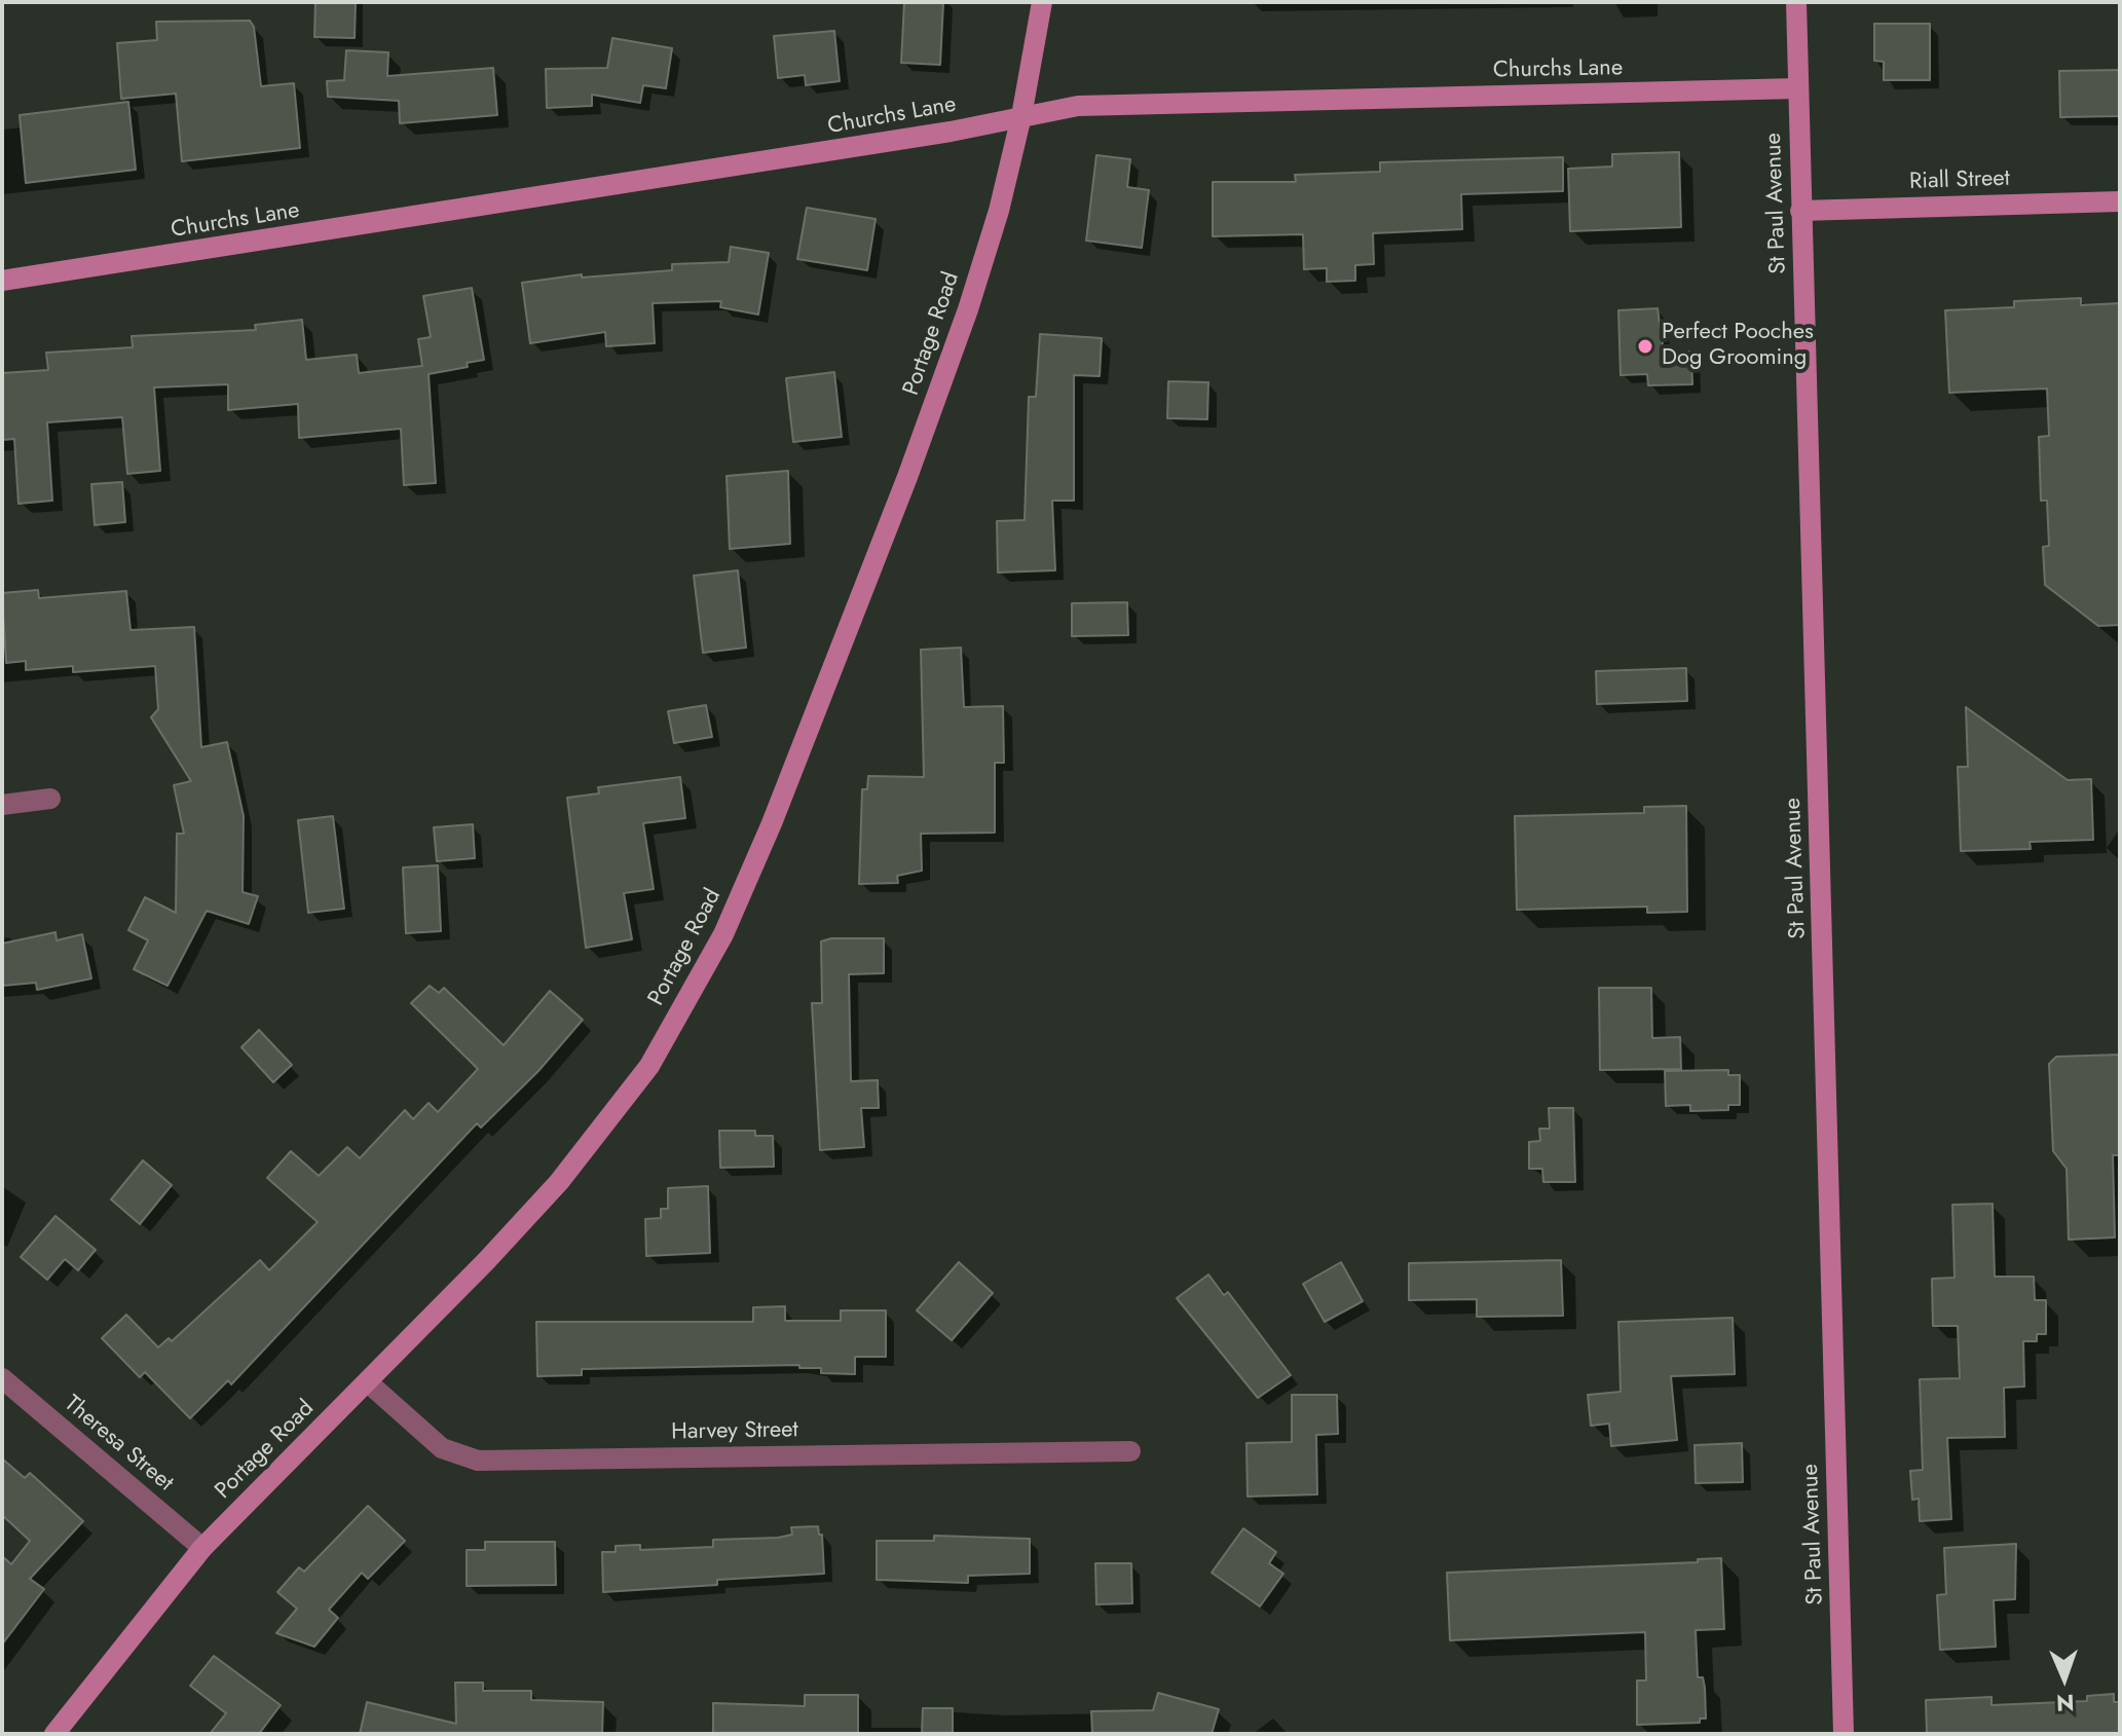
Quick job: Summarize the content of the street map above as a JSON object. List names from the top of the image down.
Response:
{
  "streets": {
    "street": [
      "Churchs Lane",
      "Riall Street",
      "St Paul Avenue",
      "Portage Road",
      "Harvey Street",
      "Theresa Street"
    ]
  },
  "crossings": [
    ["Churchs Lane", "St Paul Avenue"],
    ["Churchs Lane", "Portage Road"],
    ["Riall Street", "St Paul Avenue"],
    ["Portage Road", "Harvey Street"],
    ["Portage Road", "Theresa Street"]
  ],
  "places": ["Perfect Pooches Dog Grooming"],
  "north": "bottom"
}
